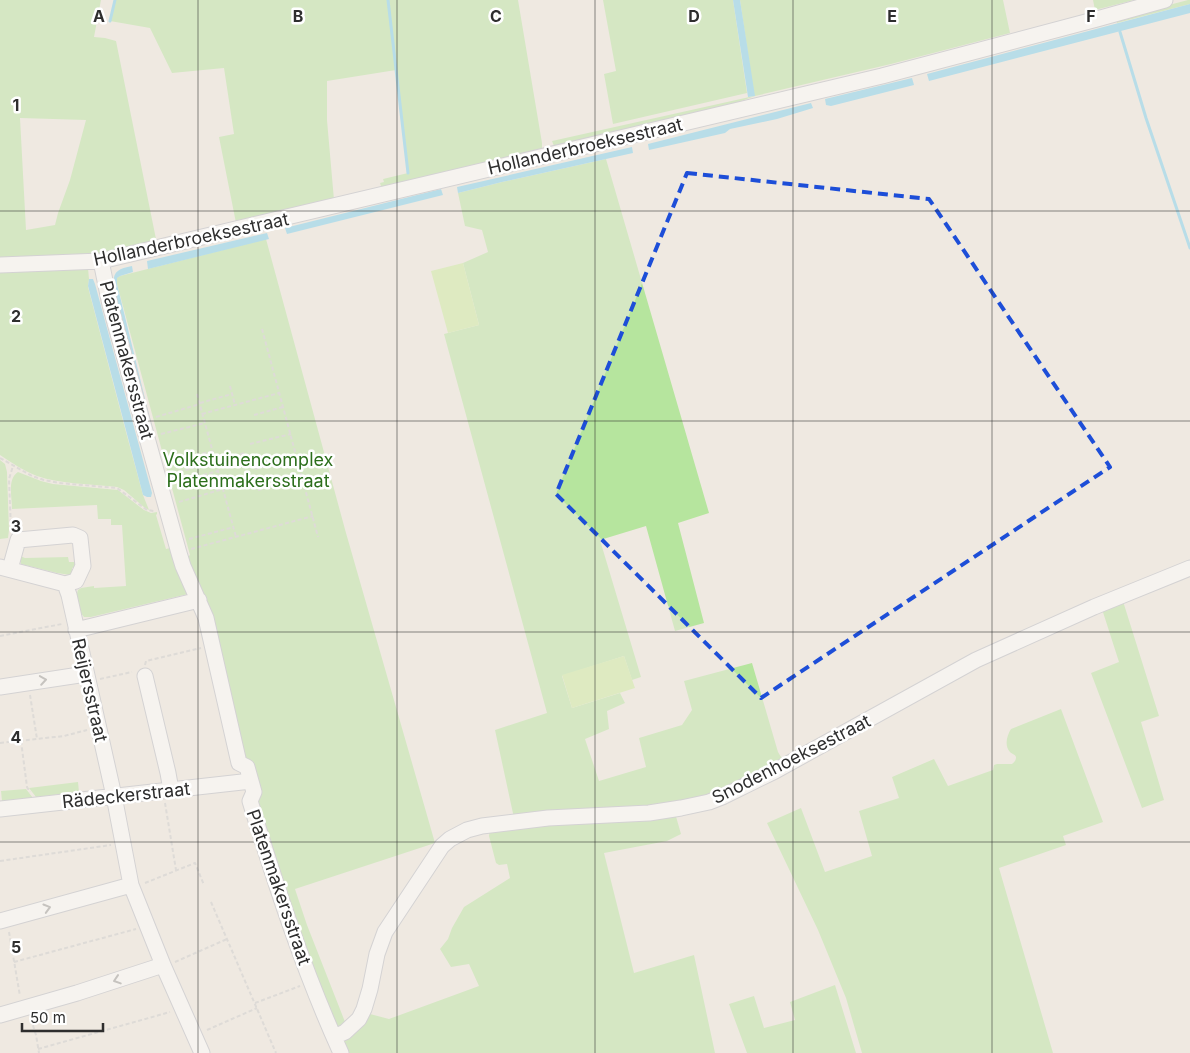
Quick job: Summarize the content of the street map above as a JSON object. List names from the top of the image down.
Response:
{
  "streets": {
    "street": [
      "Hollanderbroeksestraat",
      "Platenmakersstraat",
      "Reijersstraat",
      "Snodenhoeksestraat",
      "Rädeckerstraat"
    ]
  },
  "crossings": [
    ["Hollanderbroeksestraat", "Platenmakersstraat"],
    ["Platenmakersstraat", "Snodenhoeksestraat"],
    ["Platenmakersstraat", "Rädeckerstraat"],
    ["Reijersstraat", "Rädeckerstraat"]
  ],
  "parks": ["Volkstuinencomplex Platenmakersstraat"],
  "scale_bar": "50 m",
  "grid": {
    "columns": [
      "A",
      "B",
      "C",
      "D",
      "E",
      "F"
    ],
    "rows": [
      "1",
      "2",
      "3",
      "4",
      "5"
    ]
  }
}
